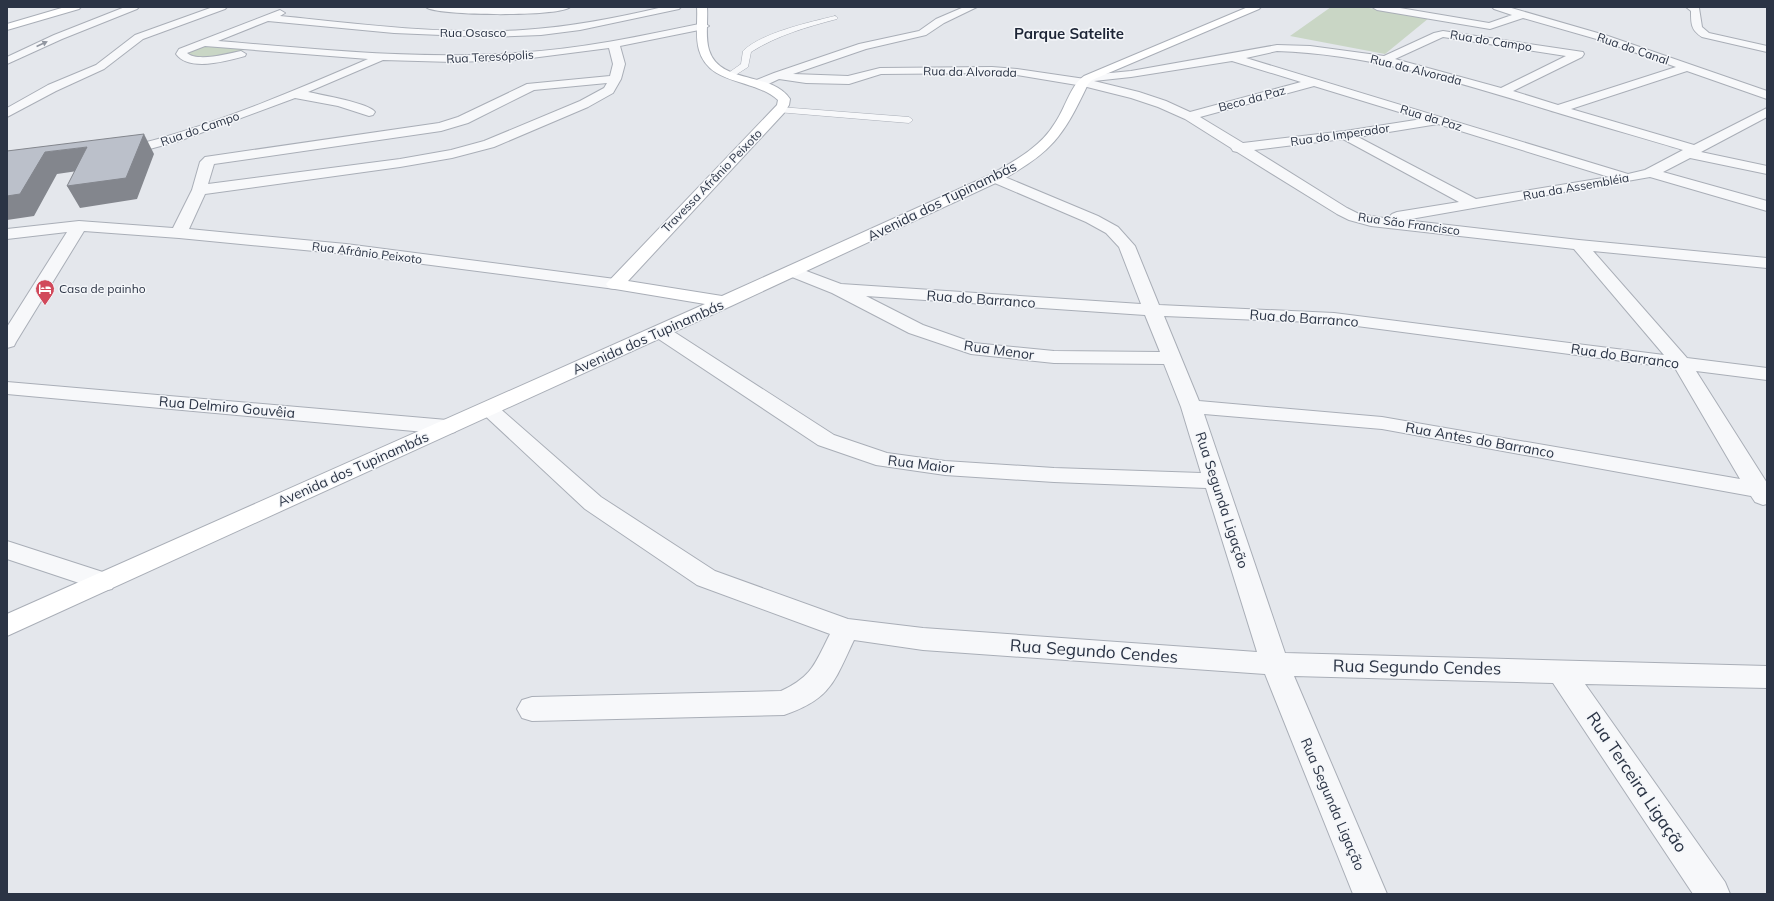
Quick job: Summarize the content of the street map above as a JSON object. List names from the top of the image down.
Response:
{
  "streets": {
    "street": [
      "Rua Osasco",
      "Rua do Campo",
      "Rua do Canal",
      "Rua Teresópolis",
      "Rua da Alvorada",
      "Beco da Paz",
      "Rua da Paz",
      "Rua do Imperador",
      "Travessa Afrânio Peixoto",
      "Rua da Assembléia",
      "Avenida dos Tupinambás",
      "Rua São Francisco",
      "Rua Afrânio Peixoto",
      "Rua do Barranco",
      "Rua Menor",
      "Rua Delmiro Gouvêia",
      "Rua Antes do Barranco",
      "Rua Maior",
      "Rua Segunda Ligação",
      "Rua Segundo Cendes",
      "Rua Terceira Ligação"
    ]
  },
  "crossings": [
    ["Rua Osasco", "Rua Teresópolis"],
    ["Rua do Campo", "Rua Teresópolis"],
    ["Rua do Campo", "Rua da Alvorada"],
    ["Rua da Alvorada", "Rua da Paz"],
    ["Rua da Alvorada", "Rua da Assembléia"],
    ["Rua da Alvorada", "Avenida dos Tupinambás"],
    ["Rua da Alvorada", "Rua São Francisco"],
    ["Beco da Paz", "Rua da Paz"],
    ["Beco da Paz", "Rua São Francisco"],
    ["Rua da Paz", "Rua do Imperador"],
    ["Rua da Paz", "Rua da Assembléia"],
    ["Rua do Imperador", "Rua São Francisco"],
    ["Travessa Afrânio Peixoto", "Rua Afrânio Peixoto"],
    ["Rua da Assembléia", "Rua São Francisco"],
    ["Avenida dos Tupinambás", "Rua São Francisco"],
    ["Avenida dos Tupinambás", "Rua Afrânio Peixoto"],
    ["Avenida dos Tupinambás", "Rua Menor"],
    ["Avenida dos Tupinambás", "Rua Delmiro Gouvêia"],
    ["Avenida dos Tupinambás", "Rua Maior"],
    ["Avenida dos Tupinambás", "Rua Segunda Ligação"],
    ["Avenida dos Tupinambás", "Rua Segundo Cendes"],
    ["Rua do Barranco", "Rua Menor"],
    ["Rua do Barranco", "Rua Segunda Ligação"],
    ["Rua Menor", "Rua Segunda Ligação"],
    ["Rua Antes do Barranco", "Rua Segunda Ligação"],
    ["Rua Maior", "Rua Segunda Ligação"],
    ["Rua Segunda Ligação", "Rua Segundo Cendes"],
    ["Rua Segundo Cendes", "Rua Terceira Ligação"]
  ],
  "districts": ["Parque Satelite"],
  "places": {
    "hotel": ["Casa de painho"]
  }
}
